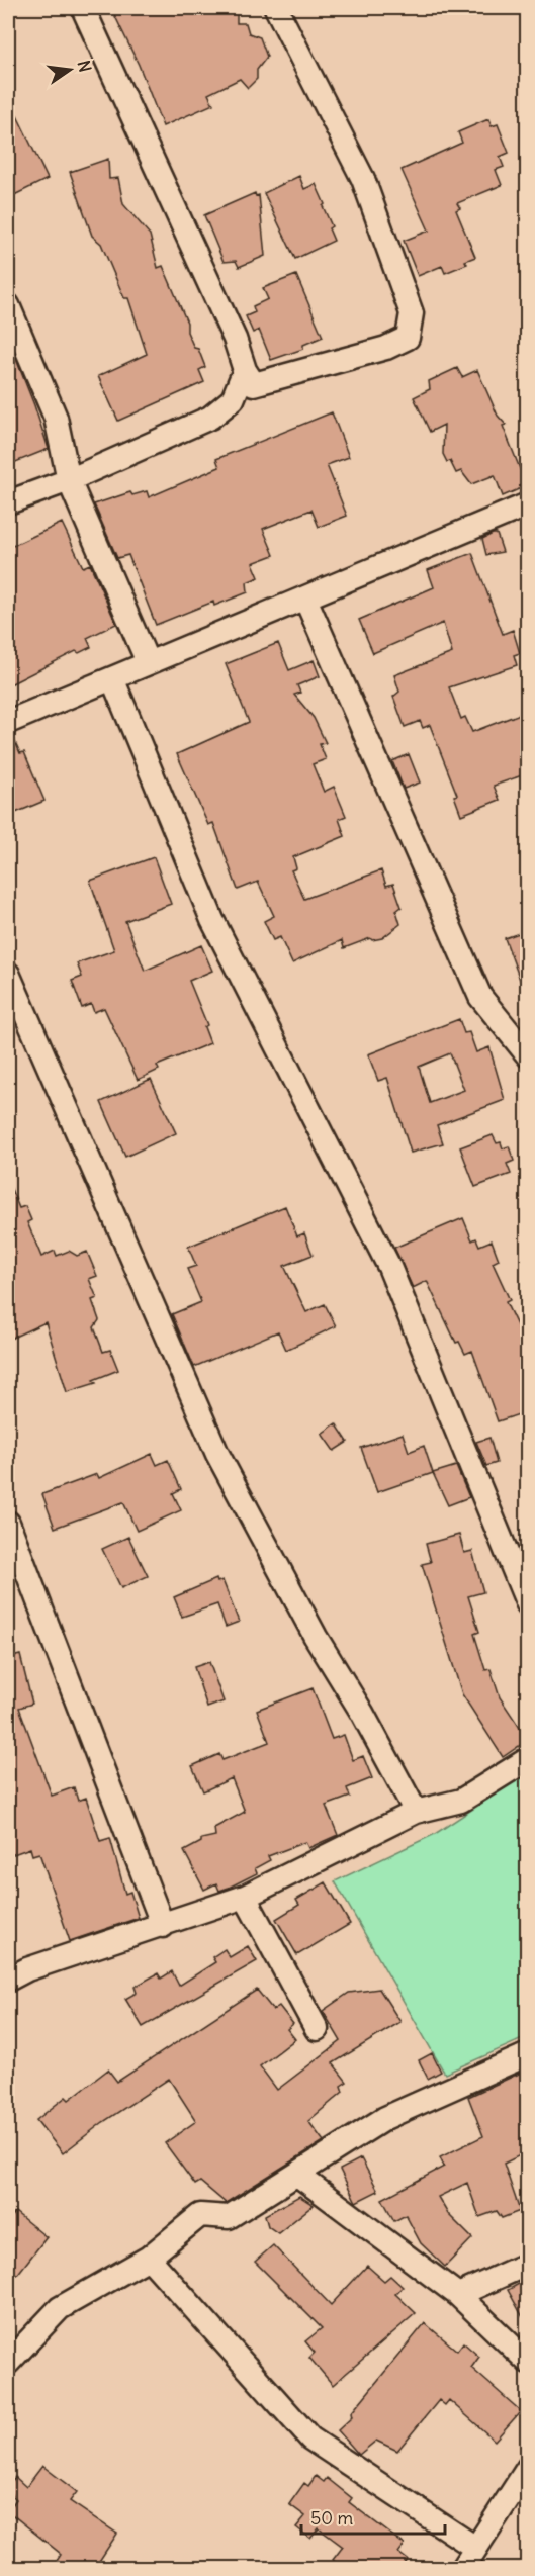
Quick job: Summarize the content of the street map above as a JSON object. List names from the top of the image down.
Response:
{
  "scale_bar": "50 m",
  "north": "right"
}
